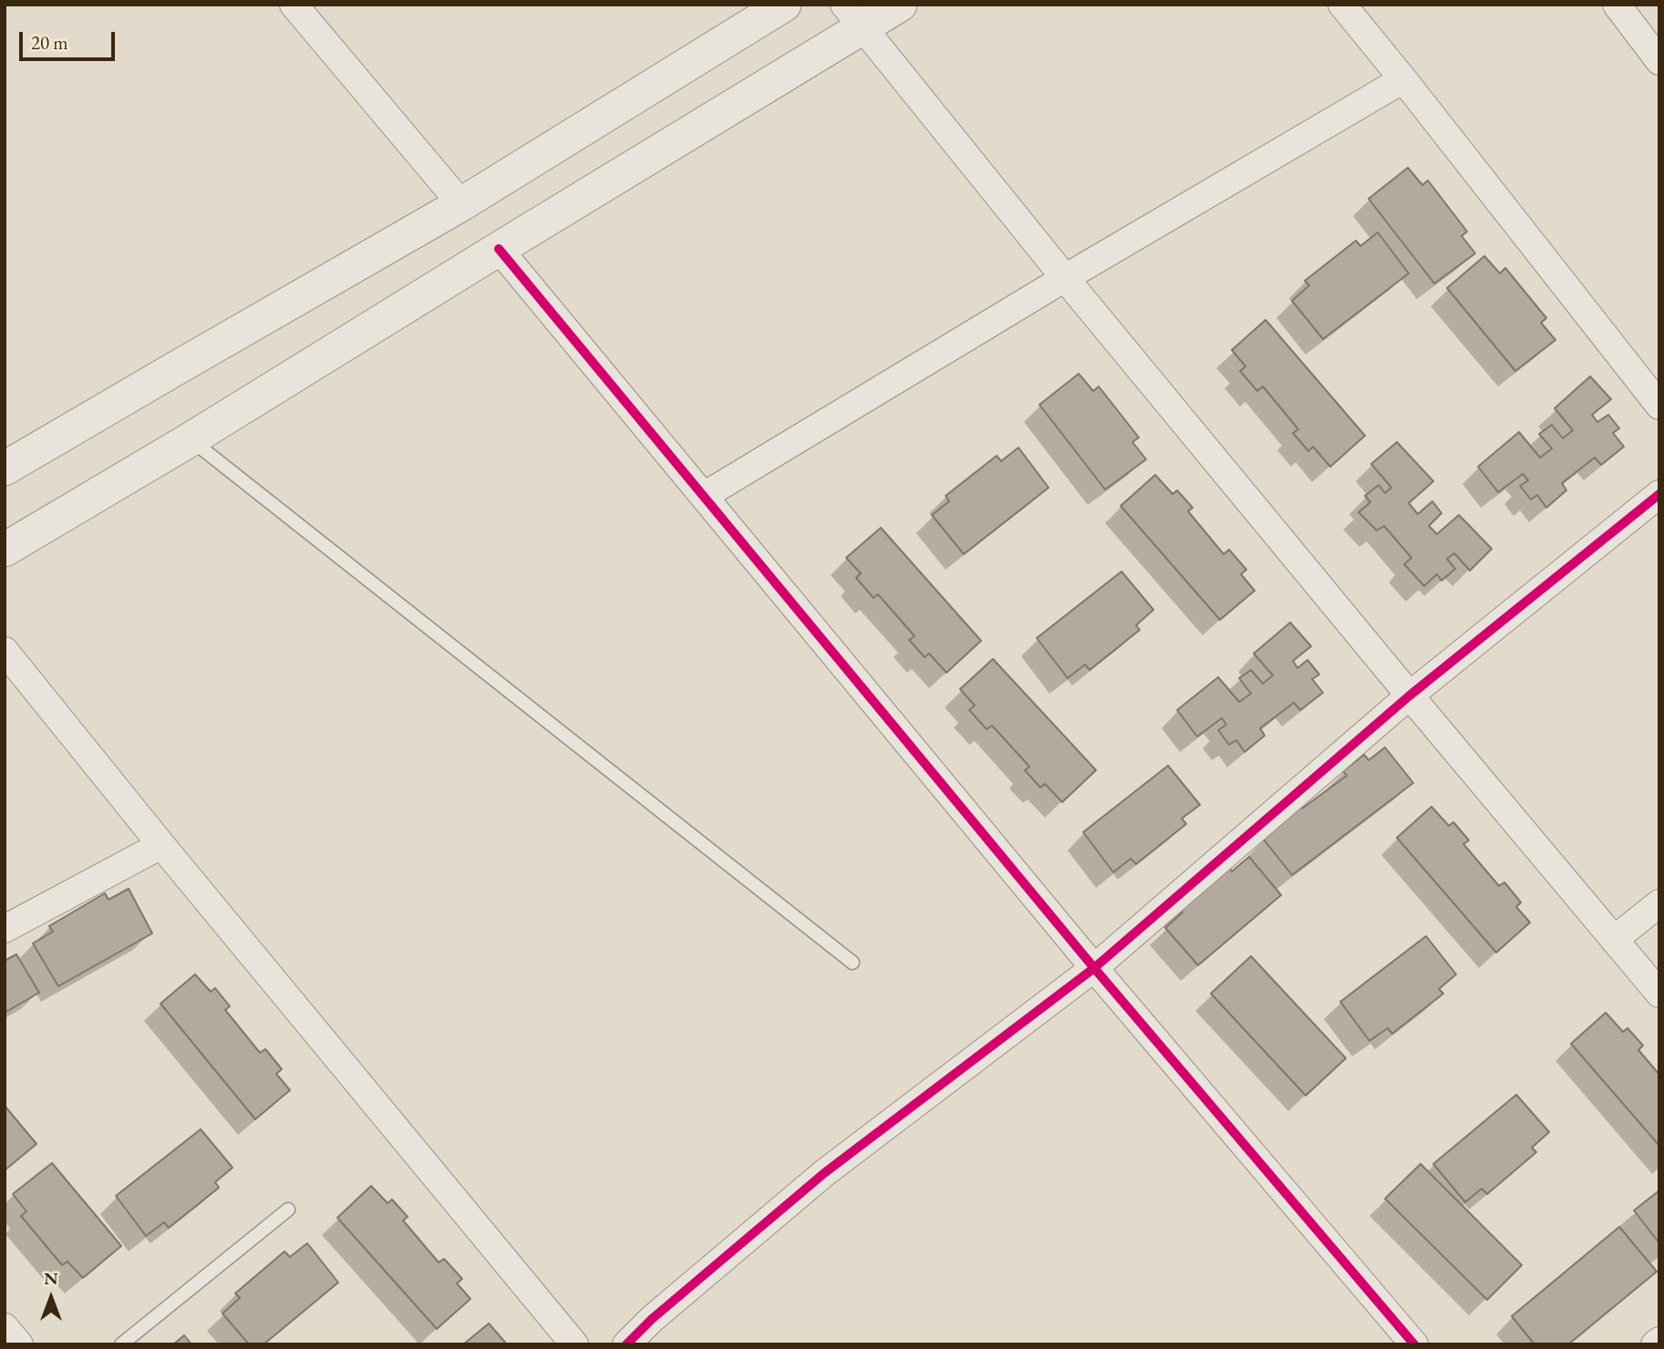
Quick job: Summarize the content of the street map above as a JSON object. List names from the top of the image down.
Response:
{
  "scale_bar": "20 m",
  "north": "top"
}
